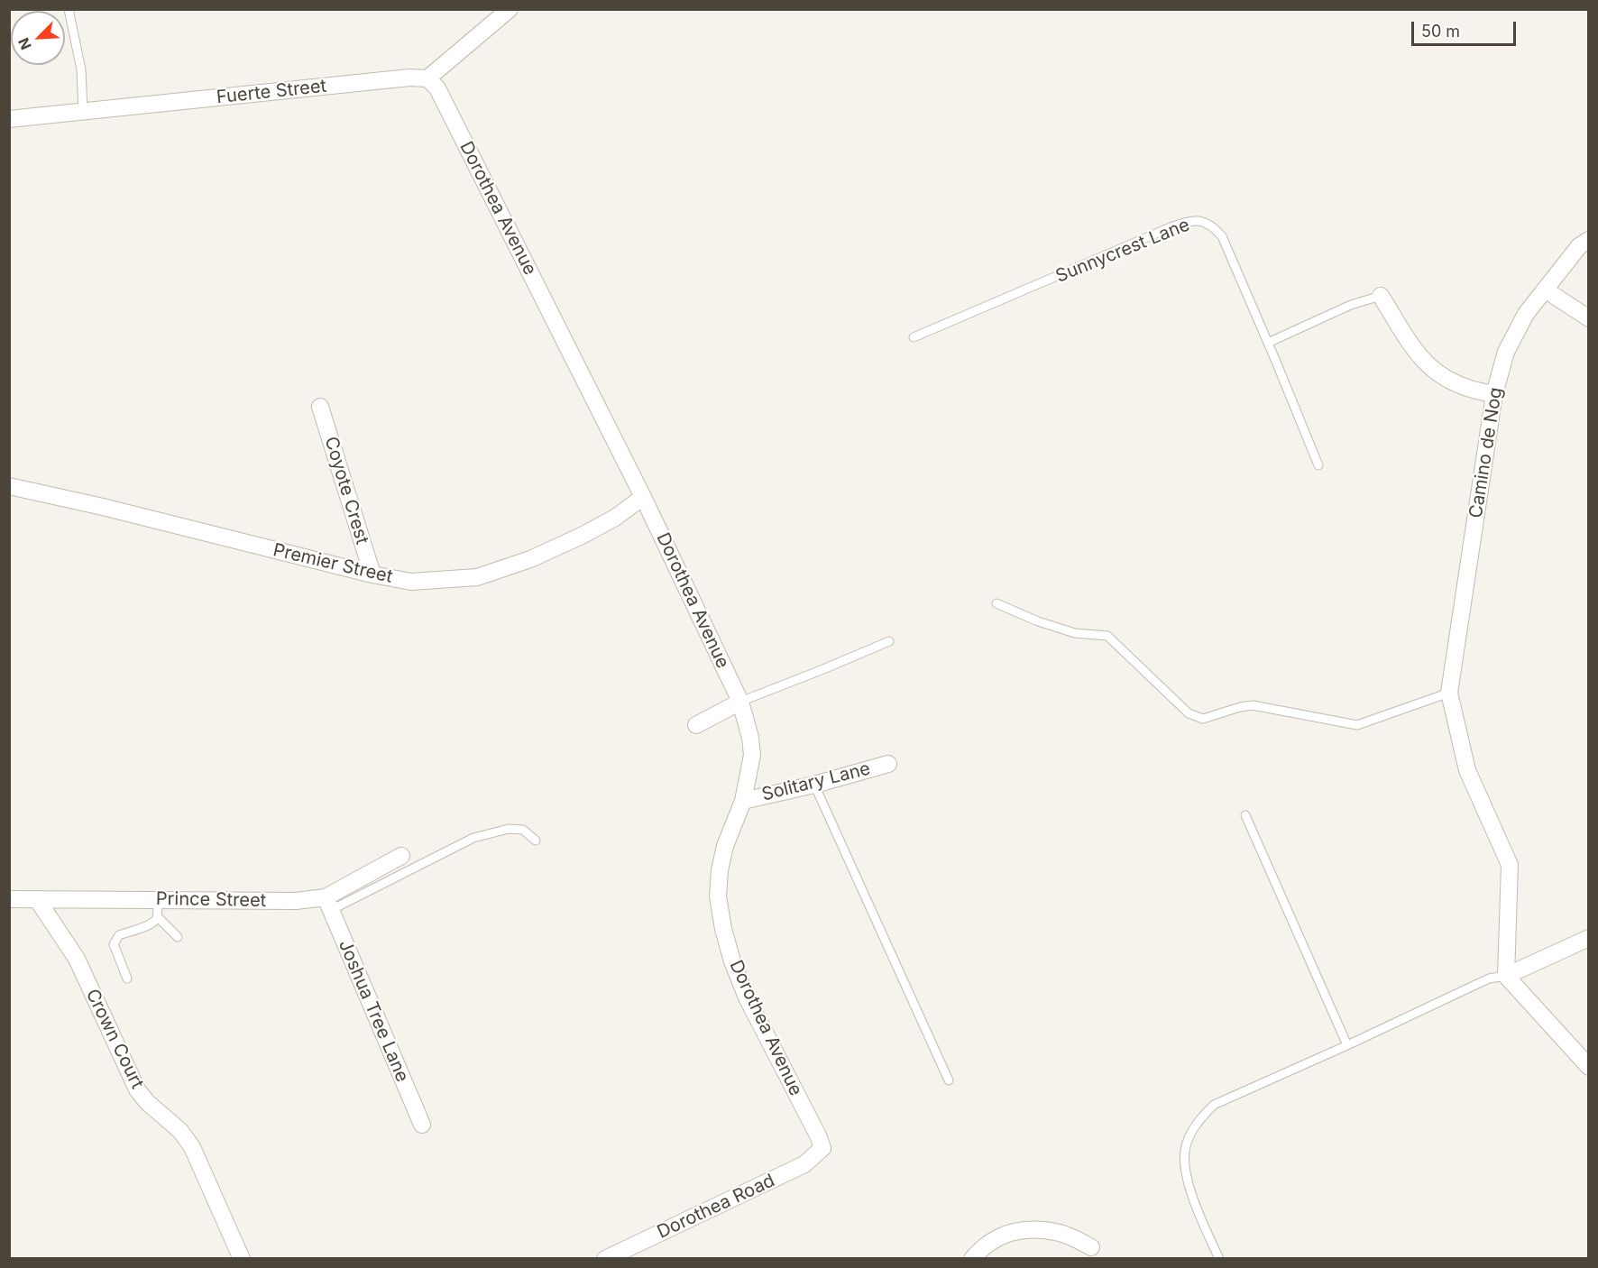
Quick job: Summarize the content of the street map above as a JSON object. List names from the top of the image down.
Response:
{
  "streets": {
    "street": [
      "Fuerte Street",
      "Dorothea Avenue",
      "Camino de Nog",
      "Coyote Crest",
      "Premier Street",
      "Solitary Lane",
      "Prince Street",
      "Joshua Tree Lane",
      "Crown Court",
      "Dorothea Road"
    ],
    "lane": ["Sunnycrest Lane"]
  },
  "crossings": [
    ["Fuerte Street", "Dorothea Avenue"],
    ["Dorothea Avenue", "Premier Street"],
    ["Dorothea Avenue", "Solitary Lane"],
    ["Dorothea Avenue", "Dorothea Road"],
    ["Coyote Crest", "Premier Street"],
    ["Prince Street", "Joshua Tree Lane"],
    ["Prince Street", "Crown Court"]
  ],
  "scale_bar": "50 m",
  "north": "bottom left"
}
